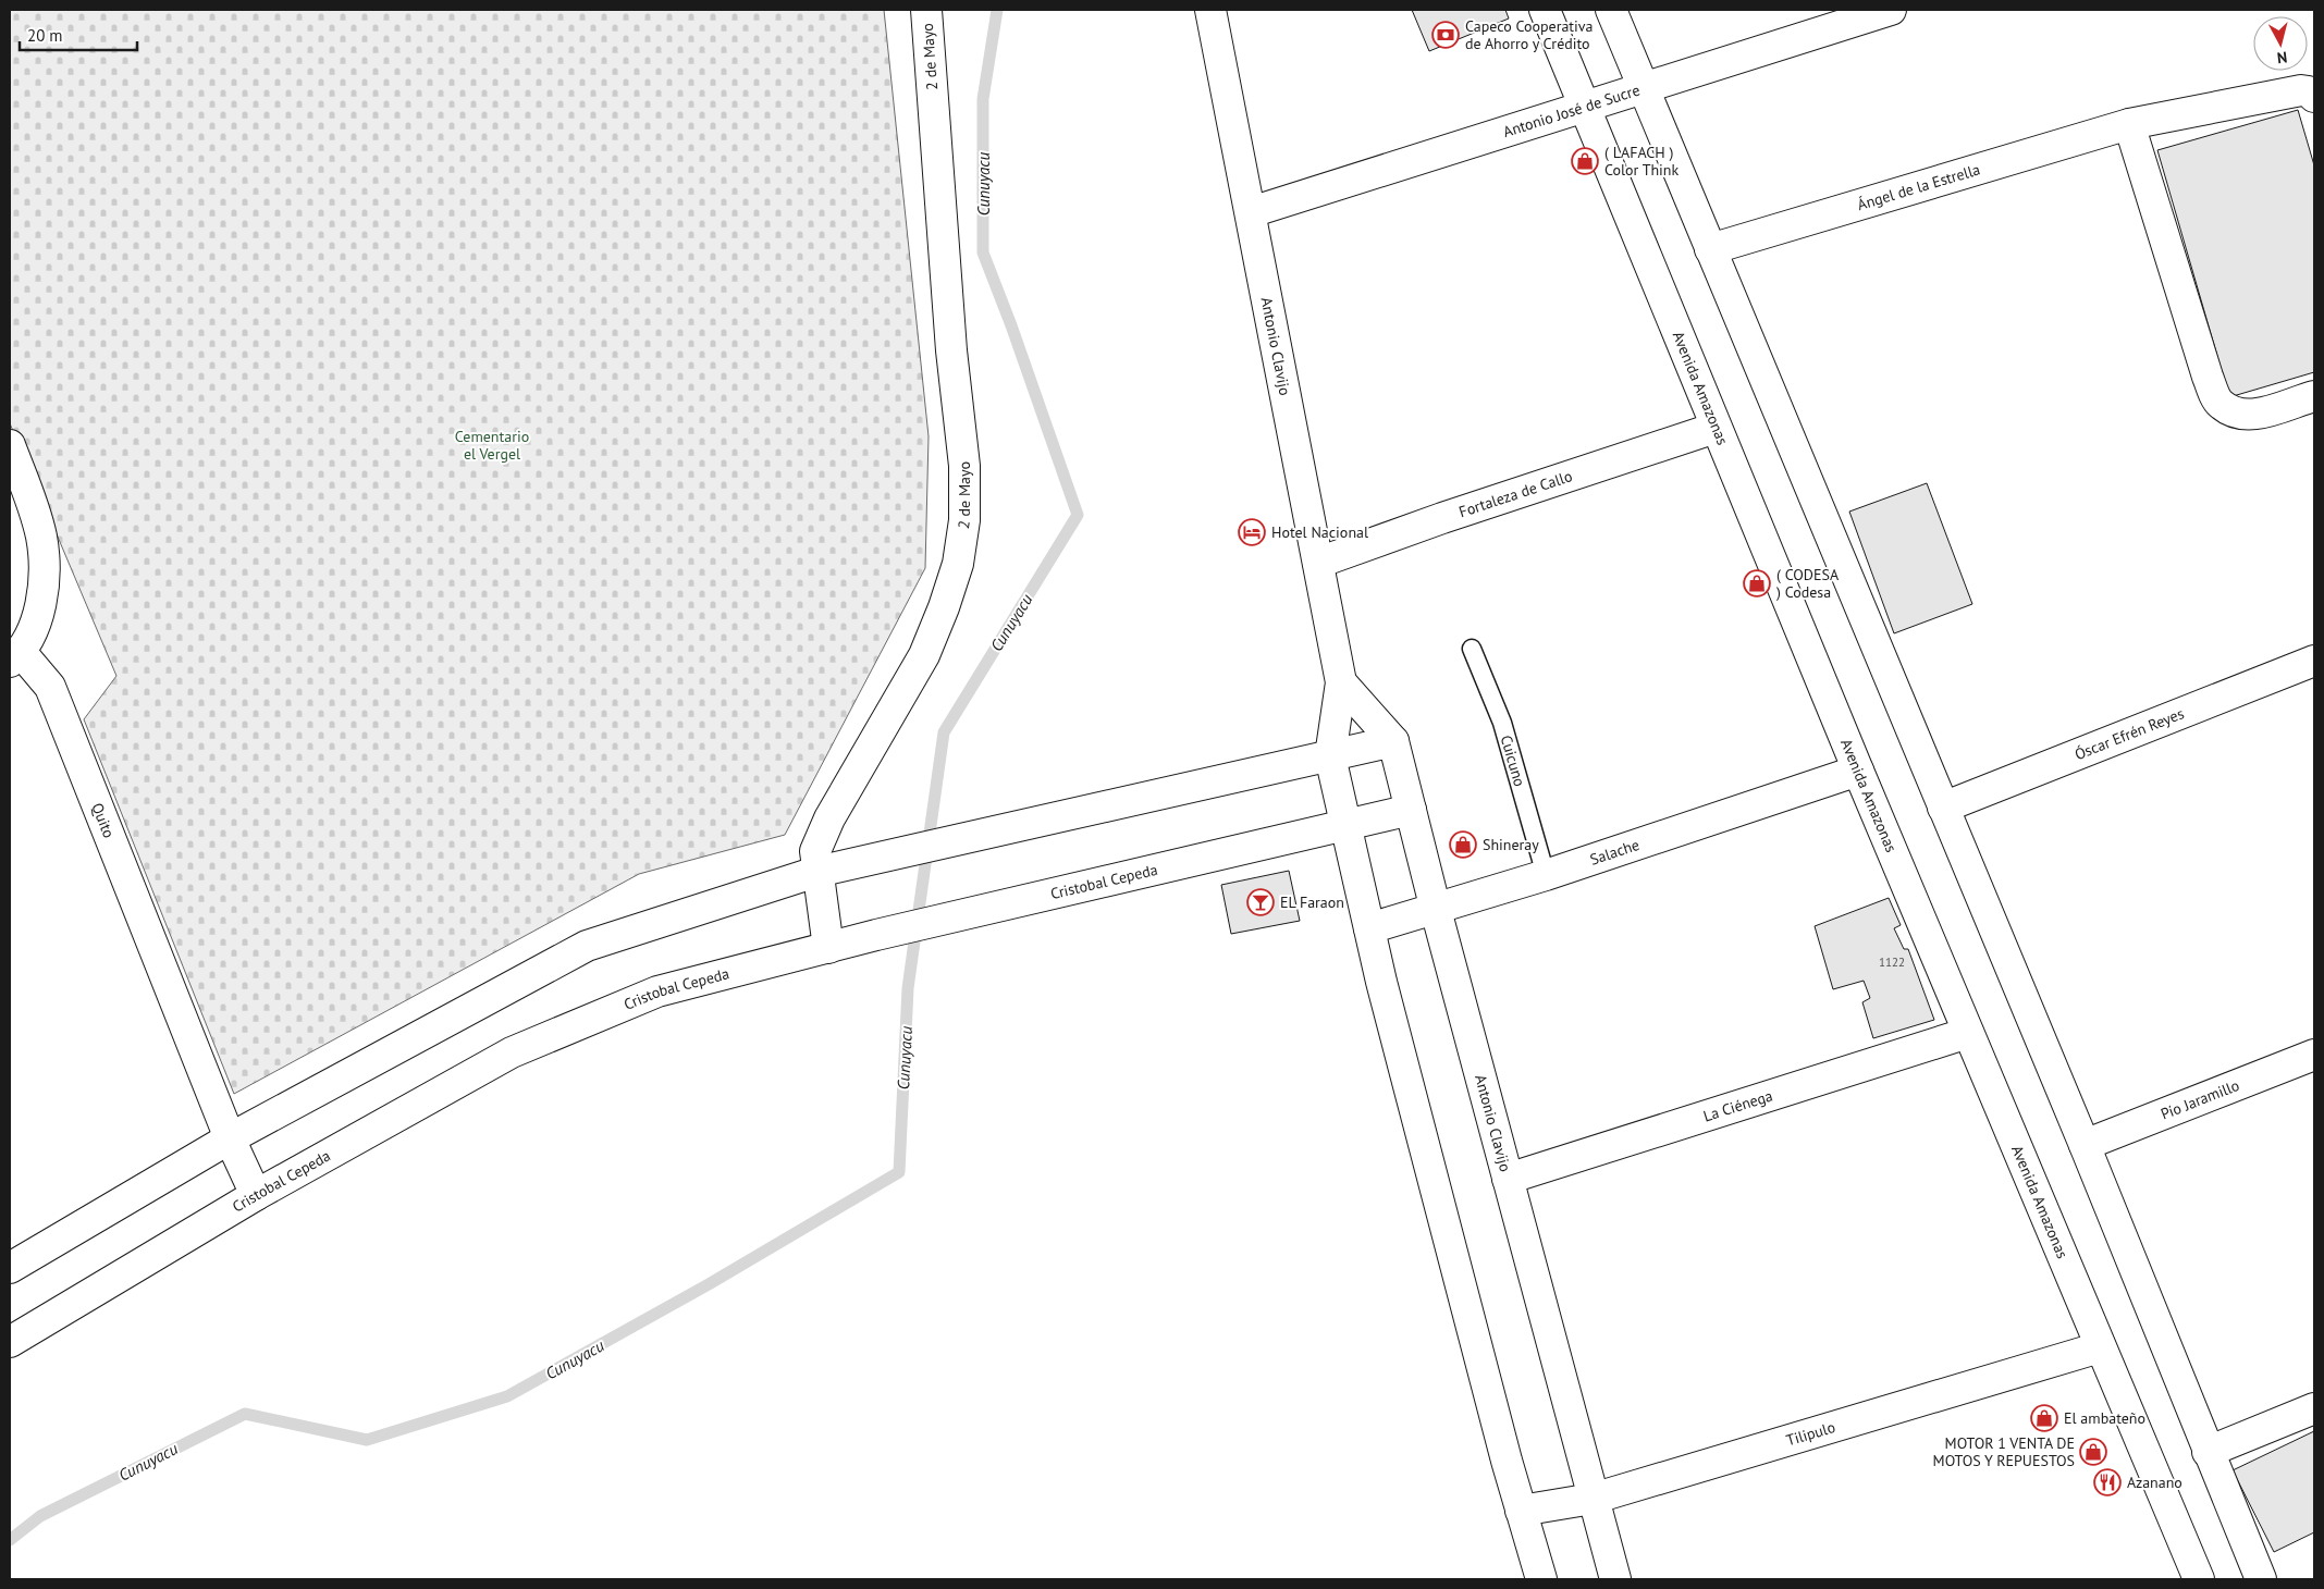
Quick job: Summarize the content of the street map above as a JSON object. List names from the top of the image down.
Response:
{
  "streets": {
    "street": [
      "2 de Mayo",
      "Antonio José de Sucre",
      "Ángel de la Estrella",
      "Antonio Clavijo",
      "Avenida Amazonas",
      "Fortaleza de Callo",
      "Óscar Efrén Reyes",
      "Quito",
      "Salache",
      "Cristobal Cepeda",
      "Pío Jaramillo",
      "La Ciénega",
      "Tilipulo"
    ],
    "lane": ["Cuicuno"]
  },
  "crossings": [
    ["2 de Mayo", "Cristobal Cepeda"],
    ["Antonio José de Sucre", "Antonio Clavijo"],
    ["Antonio José de Sucre", "Avenida Amazonas"],
    ["Antonio Clavijo", "Fortaleza de Callo"],
    ["Antonio Clavijo", "Salache"],
    ["Antonio Clavijo", "Cristobal Cepeda"],
    ["Antonio Clavijo", "La Ciénega"],
    ["Antonio Clavijo", "Tilipulo"],
    ["Avenida Amazonas", "Fortaleza de Callo"],
    ["Avenida Amazonas", "Salache"],
    ["Avenida Amazonas", "La Ciénega"],
    ["Avenida Amazonas", "Tilipulo"],
    ["Cuicuno", "Salache"],
    ["Quito", "Cristobal Cepeda"]
  ],
  "water": ["Cunuyacu"],
  "parks": ["Cementario el Vergel"],
  "places": {
    "bank": ["Capeco Cooperativa de Ahorro y Crédito"],
    "shop": [
      "( LAFACH ) Color Think",
      "( CODESA ) Codesa",
      "Shineray",
      "El ambateño",
      "MOTOR 1 VENTA DE MOTOS Y REPUESTOS"
    ],
    "hotel": ["Hotel Nacional"],
    "bar": ["EL Faraon"],
    "restaurant": ["Azanano"]
  },
  "house_numbers": ["1122"],
  "scale_bar": "20 m",
  "north": "bottom"
}
